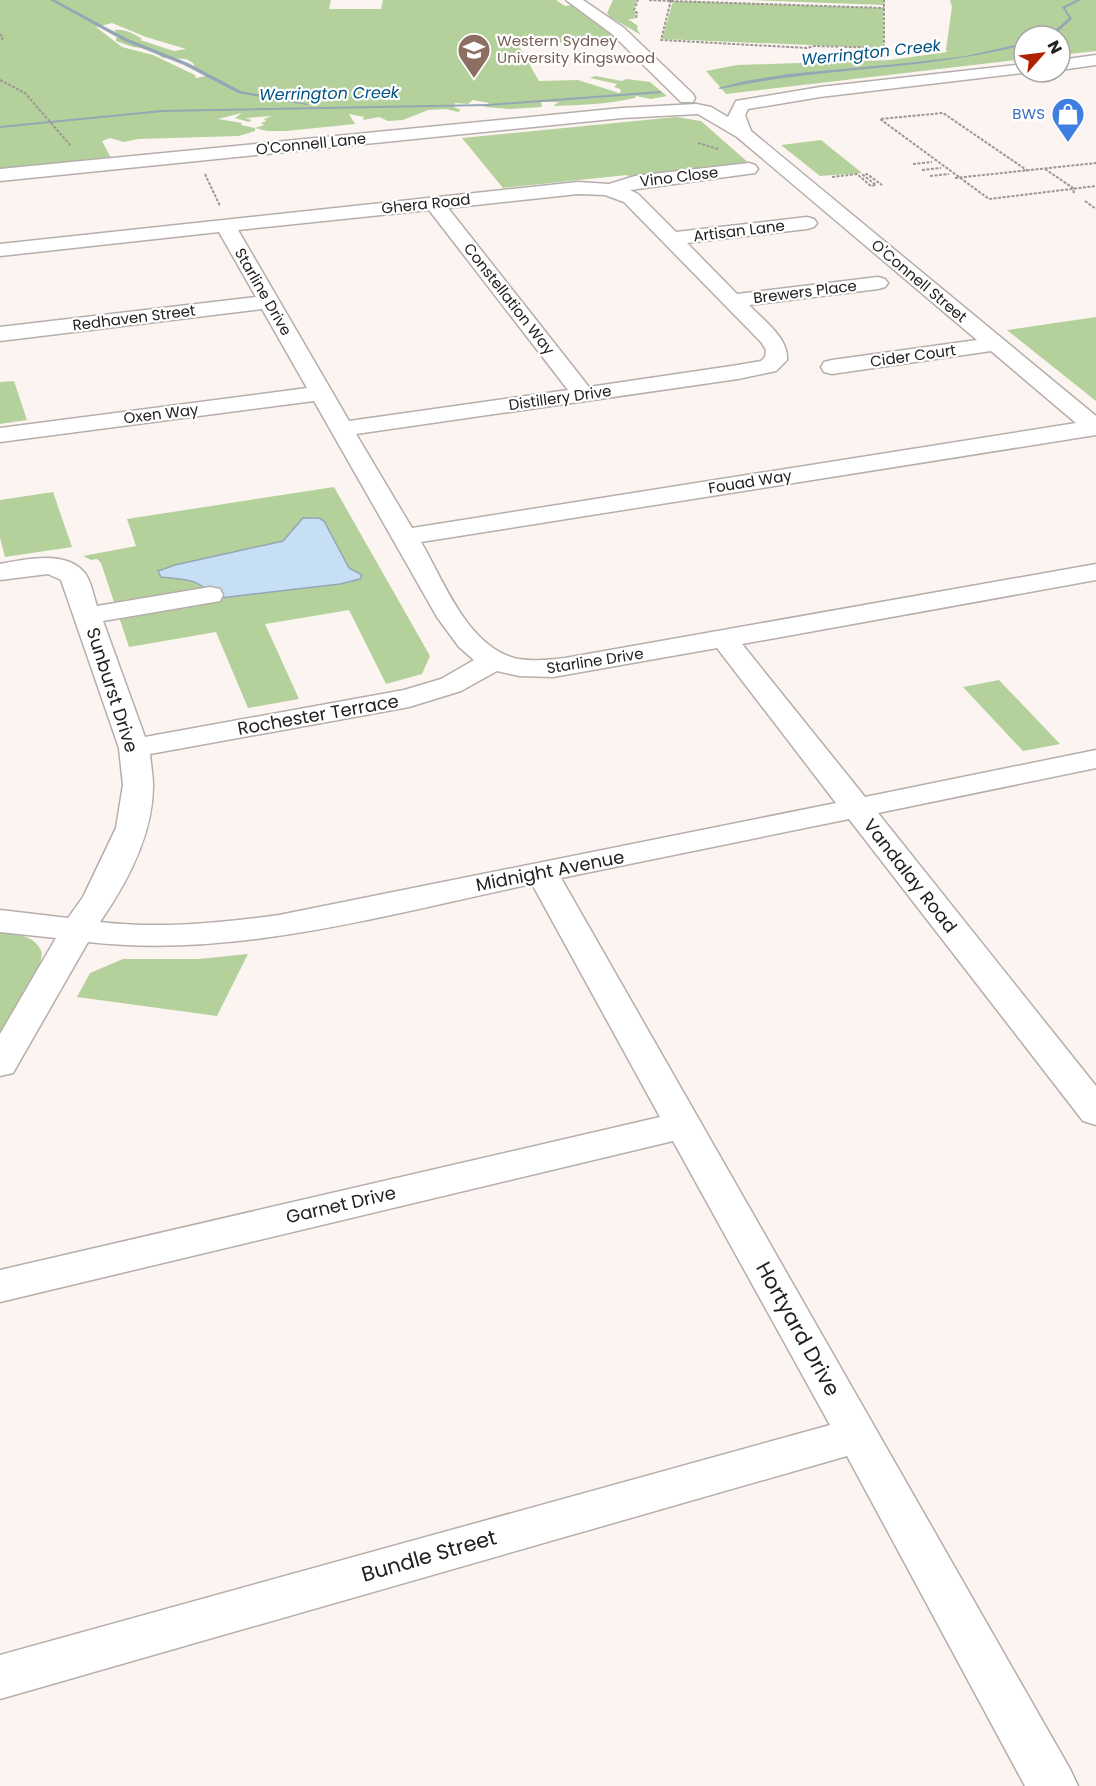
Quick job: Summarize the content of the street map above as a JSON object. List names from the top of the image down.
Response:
{
  "streets": {
    "street": [
      "O'Connell Lane",
      "Vino Close",
      "Ghera Road",
      "Artisan Lane",
      "O'Connell Street",
      "Starline Drive",
      "Brewers Place",
      "Constellation Way",
      "Redhaven Street",
      "Cider Court",
      "Distillery Drive",
      "Oxen Way",
      "Fouad Way",
      "Sunburst Drive",
      "Rochester Terrace",
      "Midnight Avenue",
      "Vandalay Road",
      "Garnet Drive",
      "Hortyard Drive",
      "Bundle Street"
    ]
  },
  "crossings": [
    ["O'Connell Lane", "O'Connell Street"],
    ["Vino Close", "Ghera Road"],
    ["Ghera Road", "Artisan Lane"],
    ["Ghera Road", "Starline Drive"],
    ["Ghera Road", "Brewers Place"],
    ["Ghera Road", "Constellation Way"],
    ["Ghera Road", "Distillery Drive"],
    ["O'Connell Street", "Cider Court"],
    ["O'Connell Street", "Fouad Way"],
    ["Starline Drive", "Redhaven Street"],
    ["Starline Drive", "Distillery Drive"],
    ["Starline Drive", "Oxen Way"],
    ["Starline Drive", "Fouad Way"],
    ["Starline Drive", "Rochester Terrace"],
    ["Starline Drive", "Vandalay Road"],
    ["Constellation Way", "Distillery Drive"],
    ["Sunburst Drive", "Rochester Terrace"],
    ["Sunburst Drive", "Midnight Avenue"],
    ["Midnight Avenue", "Vandalay Road"],
    ["Midnight Avenue", "Hortyard Drive"],
    ["Garnet Drive", "Hortyard Drive"],
    ["Hortyard Drive", "Bundle Street"]
  ],
  "water": ["Werrington Creek"],
  "places": {
    "school or university": ["Western Sydney University Kingswood"],
    "shop": ["BWS"]
  },
  "north": "top right"
}
